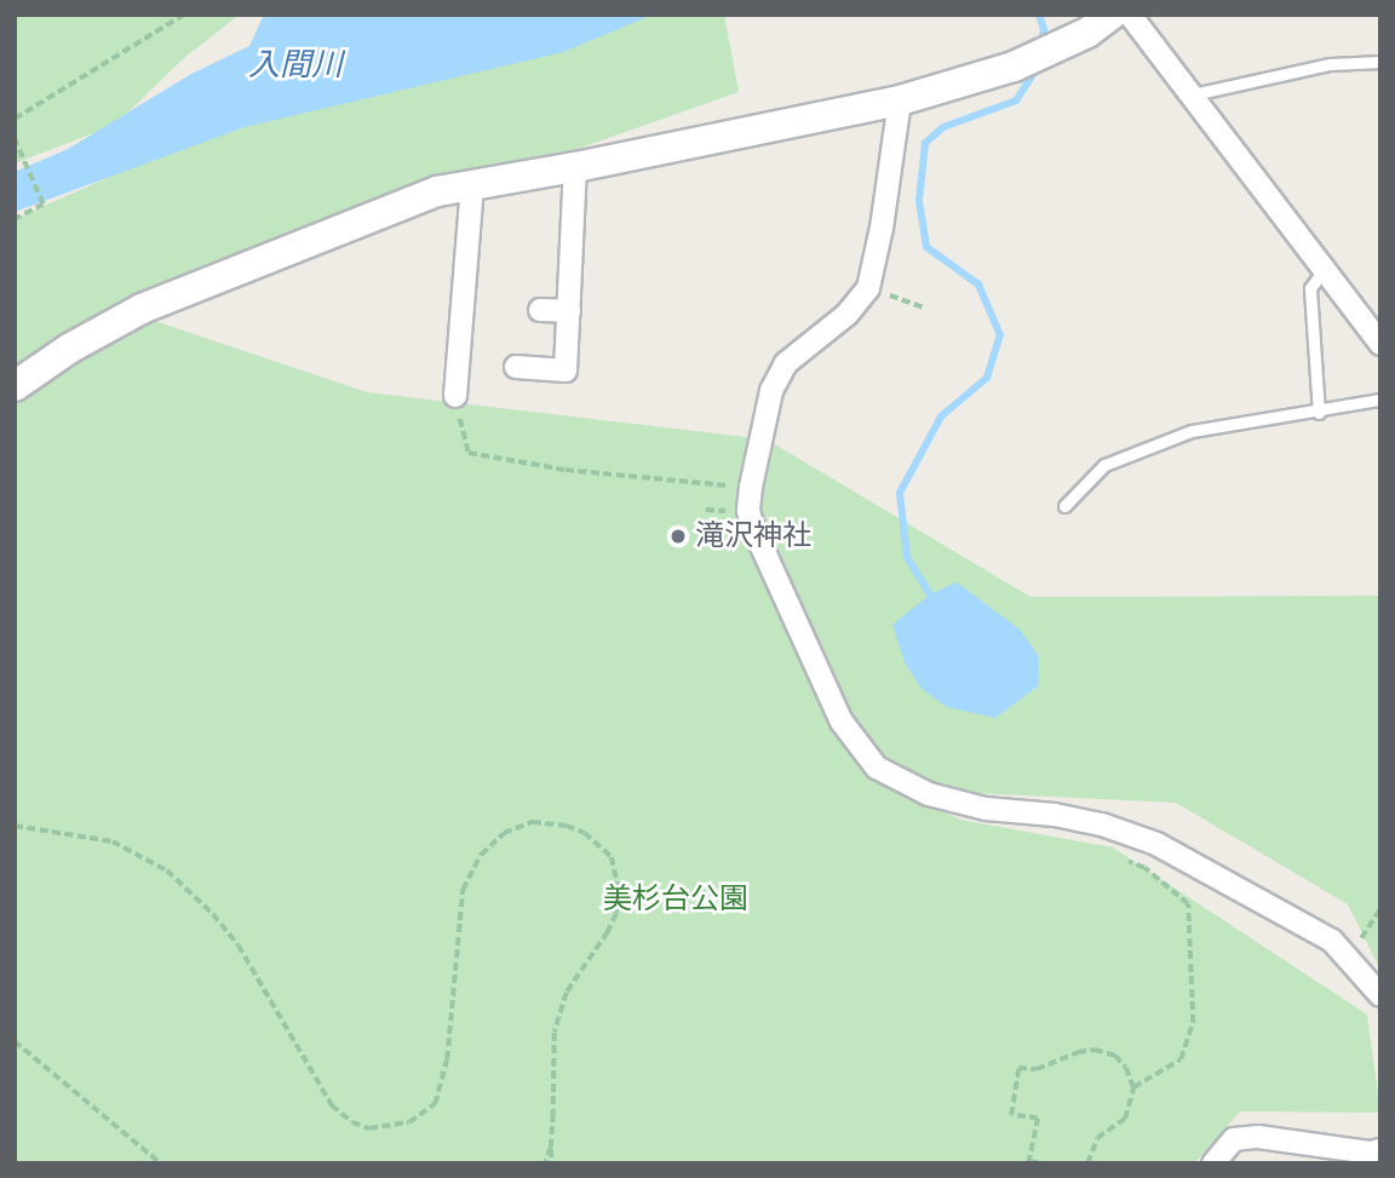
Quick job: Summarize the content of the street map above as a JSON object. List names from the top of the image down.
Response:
{
  "water": ["入間川"],
  "parks": ["美杉台公園"],
  "places": ["滝沢神社"]
}
